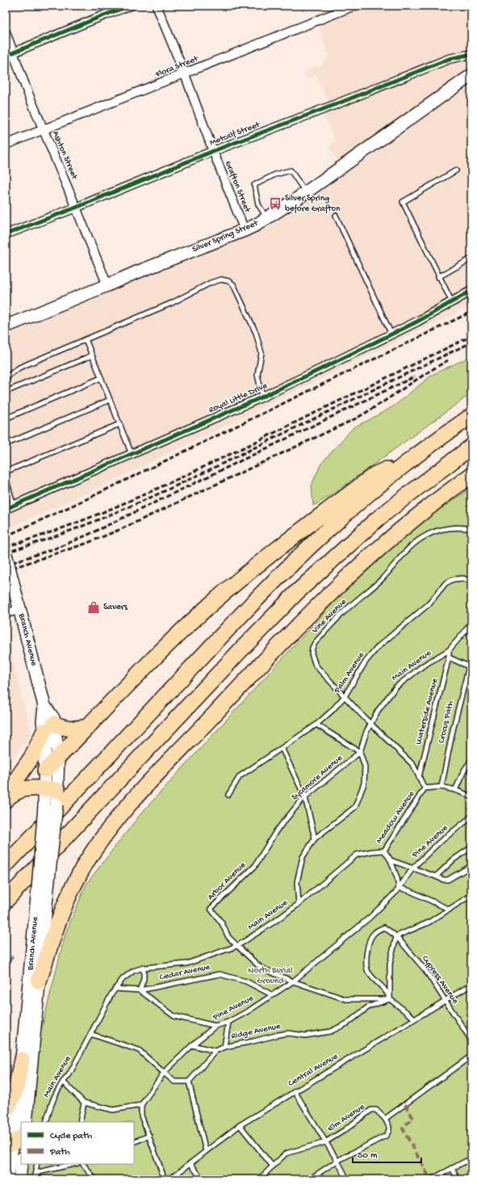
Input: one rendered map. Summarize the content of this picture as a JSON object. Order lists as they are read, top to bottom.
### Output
{
  "streets": {
    "main road": ["Silver Spring Street", "Branch Avenue"],
    "street": [
      "Flora Street",
      "Metcalf Street",
      "Ashton Street",
      "Grafton Street",
      "Royal Little Drive"
    ],
    "lane": [
      "Vine Avenue",
      "Main Avenue",
      "Palm Avenue",
      "Waterside Avenue",
      "Crocus Path",
      "Sycamore Avenue",
      "Meadow Avenue",
      "Pine Avenue",
      "Arbor Avenue",
      "Cedar Avenue",
      "Cypress Avenue",
      "Ridge Avenue",
      "Central Avenue",
      "Elm Avenue"
    ]
  },
  "crossings": [
    ["Flora Street", "Ashton Street"],
    ["Flora Street", "Grafton Street"],
    ["Metcalf Street", "Ashton Street"],
    ["Metcalf Street", "Grafton Street"],
    ["Ashton Street", "Silver Spring Street"],
    ["Grafton Street", "Silver Spring Street"],
    ["Vine Avenue", "Main Avenue"],
    ["Vine Avenue", "Palm Avenue"],
    ["Vine Avenue", "Waterside Avenue"],
    ["Main Avenue", "Waterside Avenue"],
    ["Main Avenue", "Sycamore Avenue"],
    ["Main Avenue", "Meadow Avenue"],
    ["Main Avenue", "Arbor Avenue"],
    ["Main Avenue", "Cedar Avenue"],
    ["Sycamore Avenue", "Arbor Avenue"],
    ["Pine Avenue", "Cedar Avenue"],
    ["Cypress Avenue", "Ridge Avenue"],
    ["Cypress Avenue", "Central Avenue"]
  ],
  "parks": ["North Burial Ground"],
  "places": {
    "bus stop": ["Silver Spring before Grafton"],
    "shop": ["Savers"]
  },
  "legend": ["Cycle path", "Path"],
  "scale_bar": "50 m"
}
